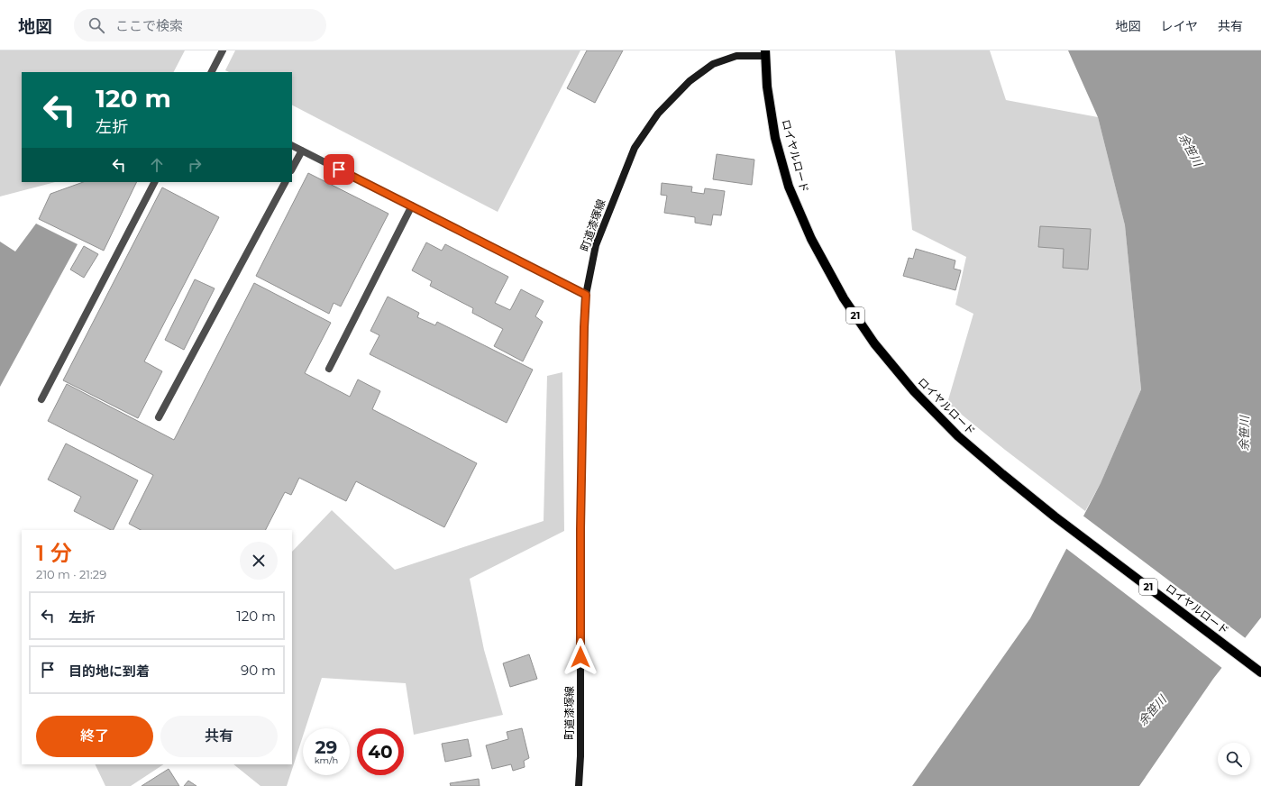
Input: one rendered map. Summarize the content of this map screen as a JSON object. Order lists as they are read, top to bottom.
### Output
{
  "streets": {
    "main road": ["ロイヤルロード", "21"],
    "street": ["町道漆塚線"]
  },
  "crossings": [
    ["ロイヤルロード", "町道漆塚線"]
  ],
  "water": ["余笹川"],
  "page": {
    "header": "地図",
    "search": "ここで検索",
    "nav": ["地図", "レイヤ", "共有"],
    "turn": ["120 m", "左折"],
    "heading": ["1 分", "210 m · 21:29"],
    "list": [
      {
        "name": "左折",
        "value": "120 m"
      },
      {
        "name": "目的地に到着",
        "value": "90 m"
      }
    ],
    "buttons": ["終了", "共有"],
    "speed": "29 km/h",
    "limit": "40"
  }
}
